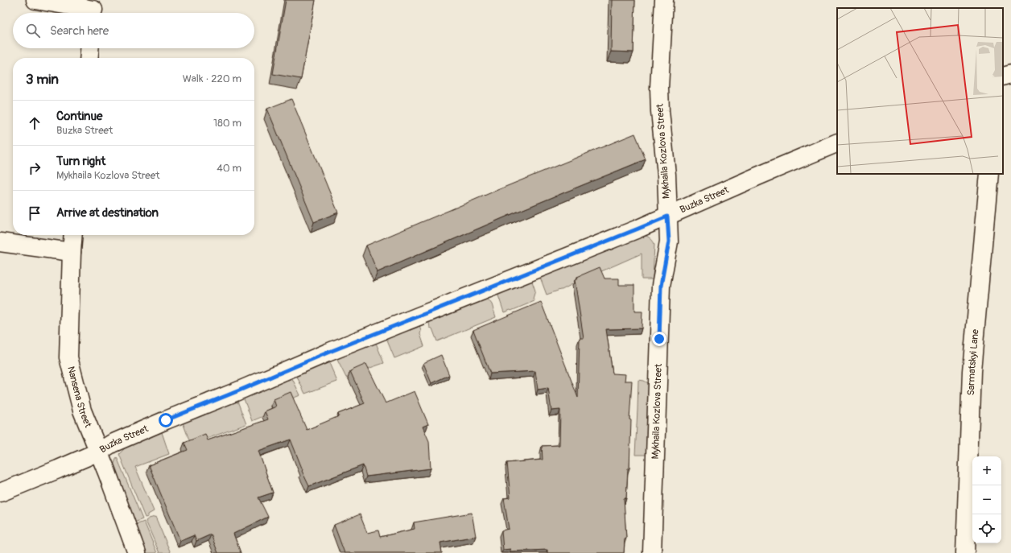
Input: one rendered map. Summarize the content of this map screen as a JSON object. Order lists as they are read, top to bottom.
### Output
{
  "streets": {
    "street": [
      "Mykhaila Kozlova Street",
      "Buzka Street",
      "Sarmatskyi Lane",
      "Nansena Street"
    ]
  },
  "crossings": [
    ["Mykhaila Kozlova Street", "Buzka Street"],
    ["Buzka Street", "Nansena Street"]
  ],
  "page": {
    "search": "Search here",
    "heading": ["3 min", "Walk · 220 m"],
    "list": [
      ["Continue", "Buzka Street", "180 m"],
      ["Turn right", "Mykhaila Kozlova Street", "40 m"],
      "Arrive at destination"
    ],
    "map_buttons": ["+", "−"]
  }
}
